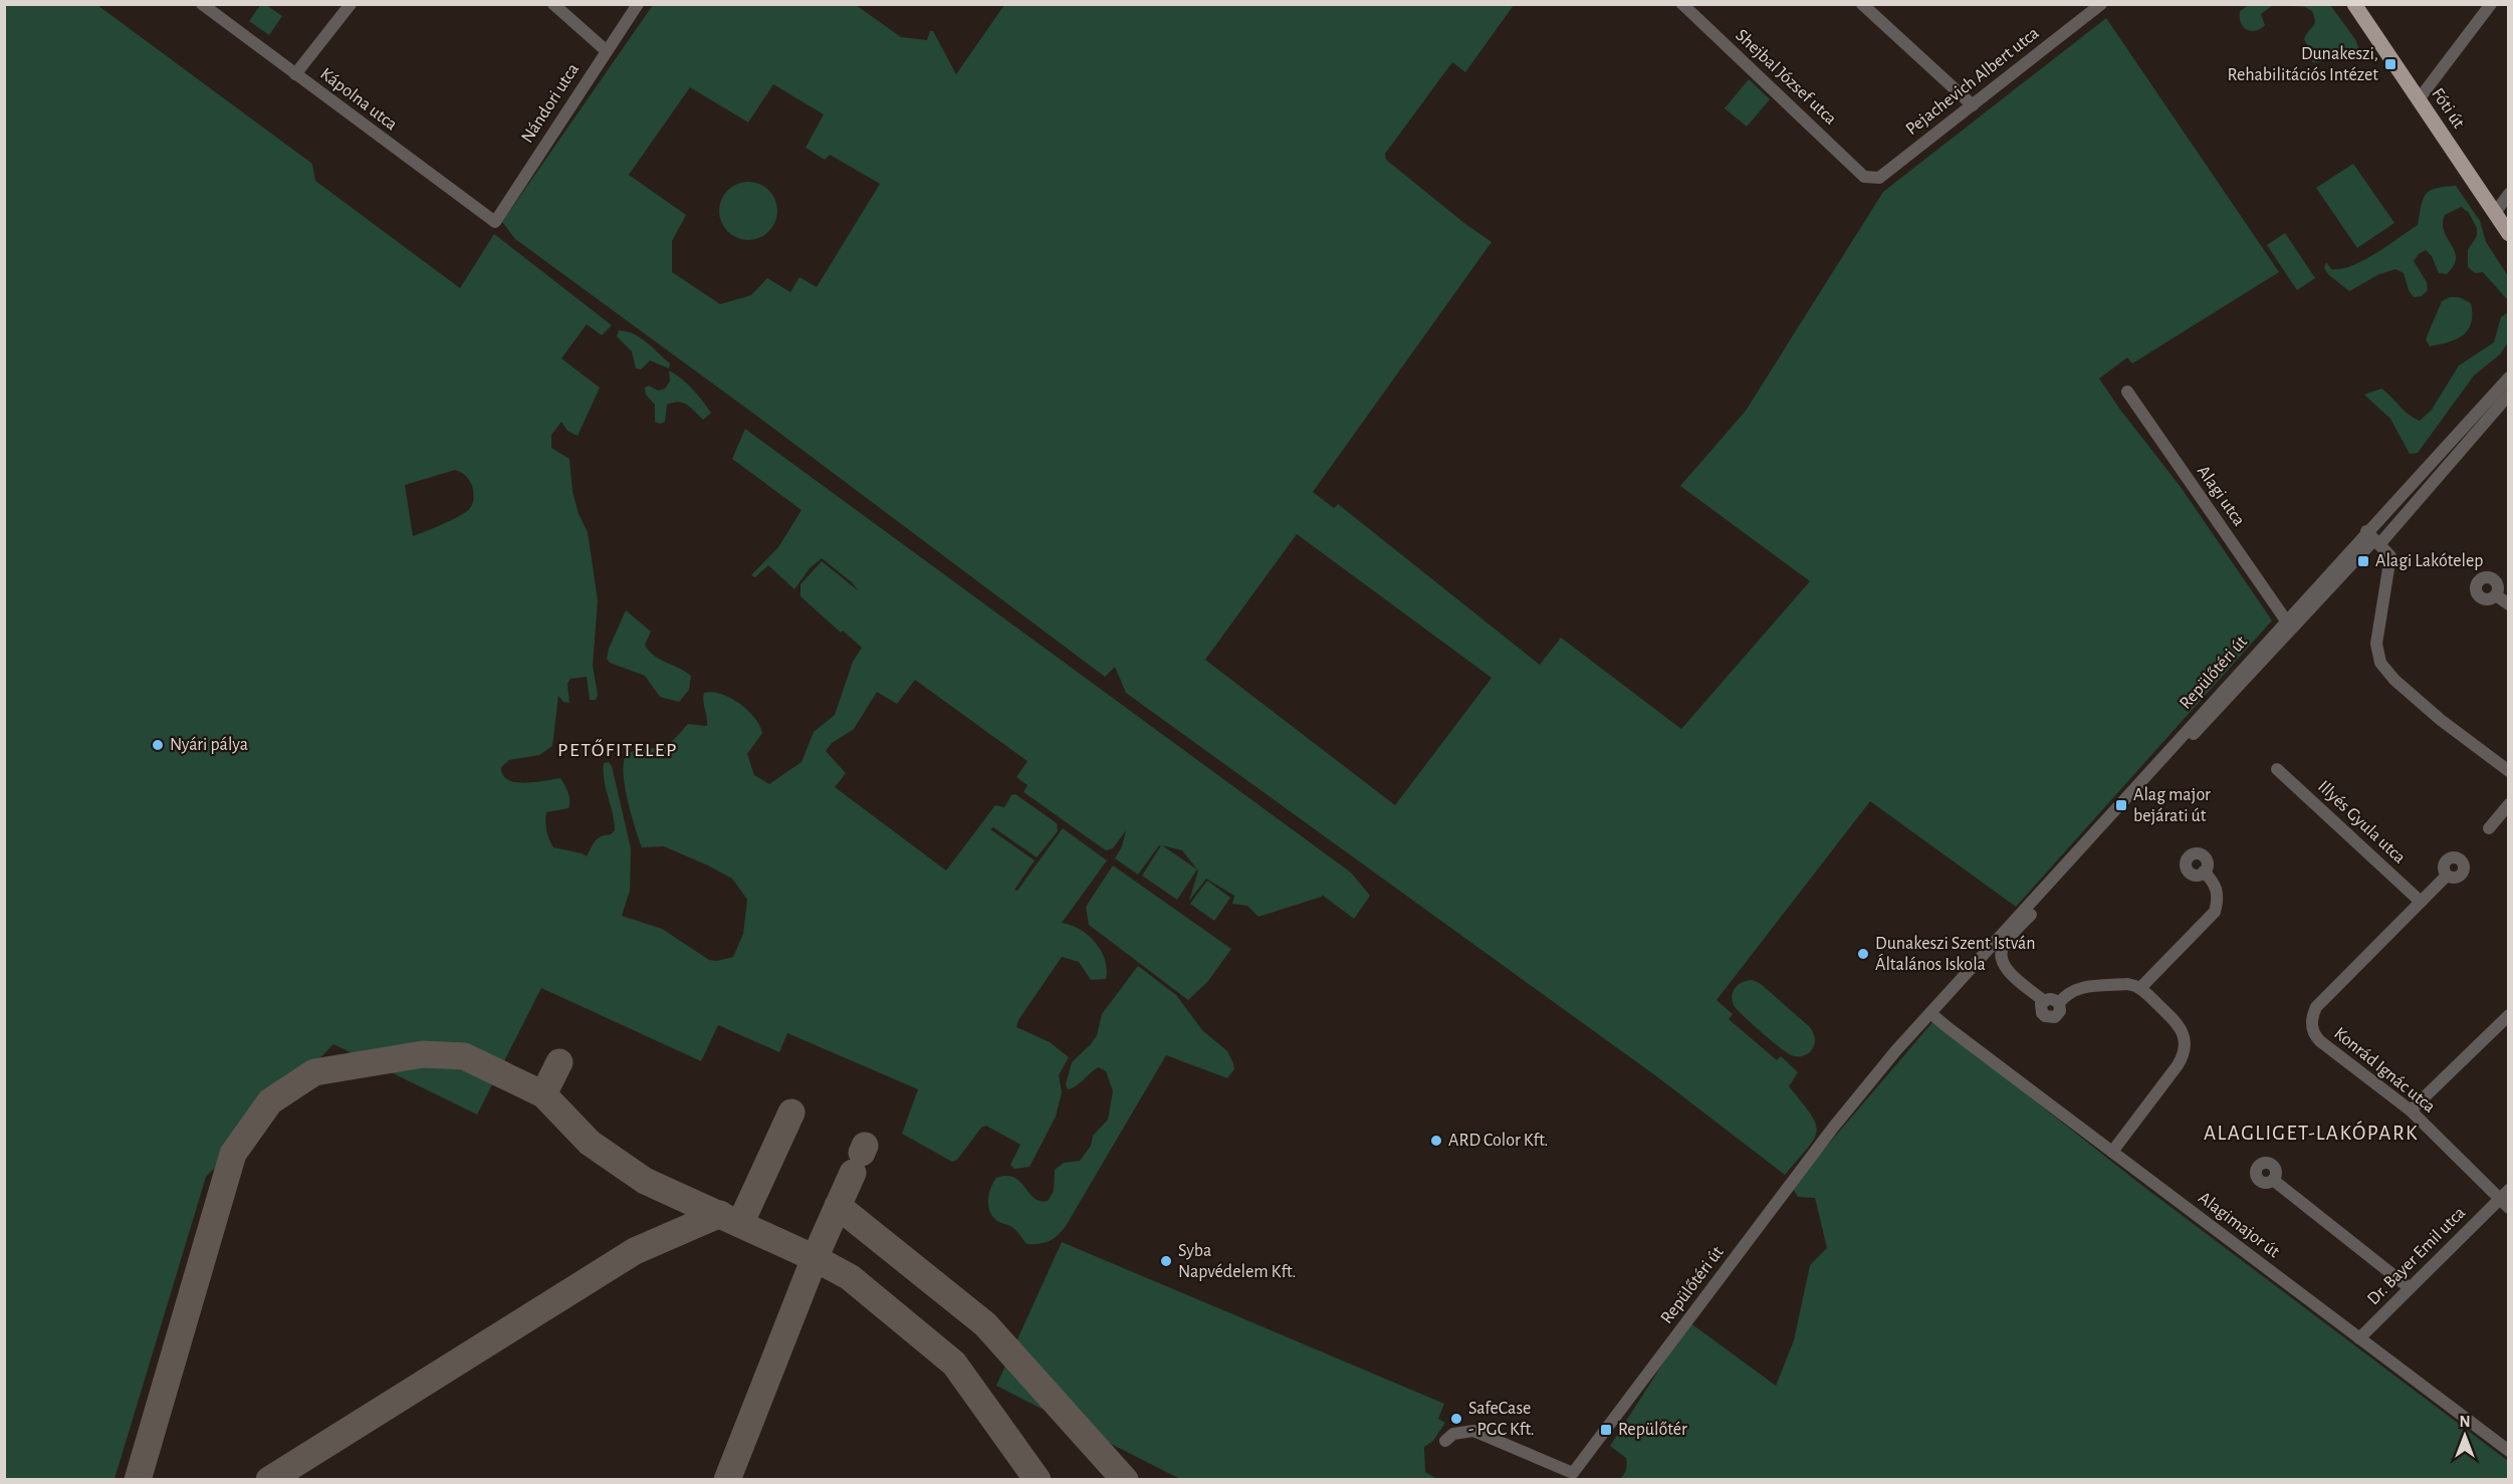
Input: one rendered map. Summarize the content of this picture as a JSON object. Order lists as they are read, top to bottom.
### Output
{
  "streets": {
    "main road": ["Fóti út"],
    "street": [
      "Shejbal József utca",
      "Pejachevich Albert utca",
      "Kápolna utca",
      "Nándori utca",
      "Alagi utca",
      "Repülőtéri út",
      "Illyés Gyula utca",
      "Konrád Ignác utca",
      "Alagimajor út",
      "Dr. Bayer Emil utca"
    ]
  },
  "crossings": [
    ["Shejbal József utca", "Pejachevich Albert utca"],
    ["Kápolna utca", "Nándori utca"],
    ["Alagi utca", "Repülőtéri út"],
    ["Illyés Gyula utca", "Konrád Ignác utca"],
    ["Konrád Ignác utca", "Dr. Bayer Emil utca"],
    ["Alagimajor út", "Dr. Bayer Emil utca"]
  ],
  "districts": ["PETŐFITELEP", "ALAGLIGET-LAKÓPARK"],
  "places": {
    "transit": [
      "Dunakeszi, Rehabilitációs Intézet",
      "Alagi Lakótelep",
      "Alag major bejárati út",
      "Repülőtér"
    ],
    "other": [
      "Nyári pálya",
      "Dunakeszi Szent István Általános Iskola",
      "ARD Color Kft.",
      "Syba Napvédelem Kft.",
      "SafeCase - PGC Kft."
    ]
  },
  "north": "top"
}
